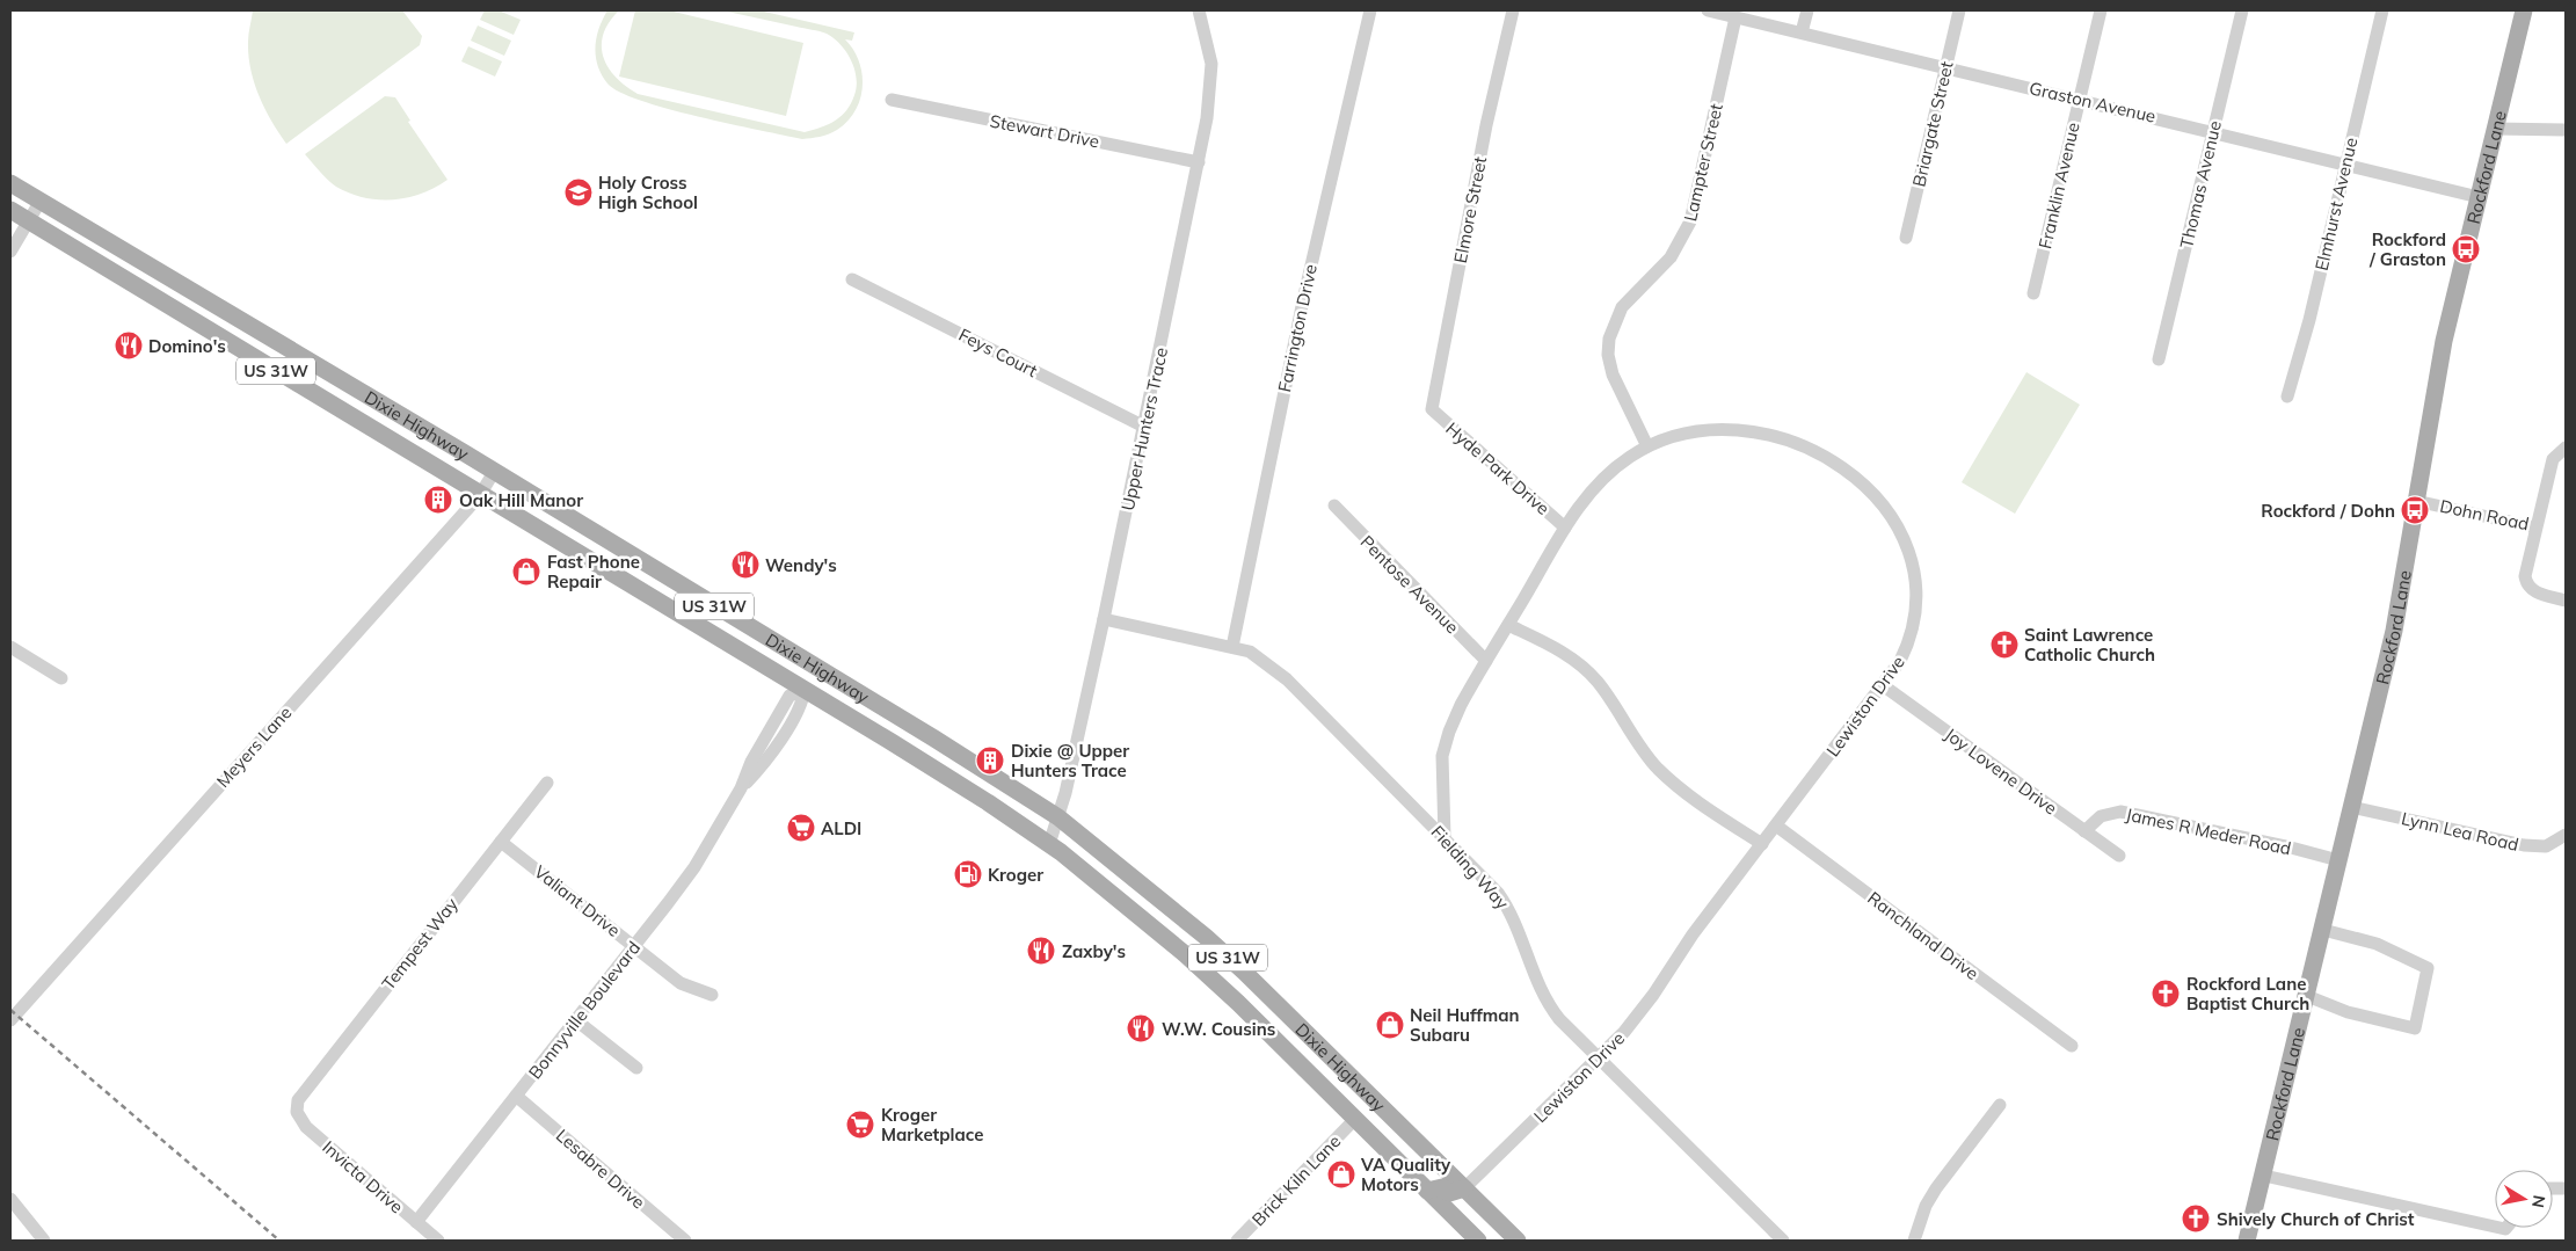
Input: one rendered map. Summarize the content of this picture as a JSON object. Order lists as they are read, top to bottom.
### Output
{
  "streets": {
    "main road": ["Rockford Lane", "US 31W", "Dixie Highway"],
    "street": [
      "Graston Avenue",
      "Briargate Street",
      "Stewart Drive",
      "Lampter Street",
      "Thomas Avenue",
      "Franklin Avenue",
      "Elmhurst Avenue",
      "Elmore Street",
      "Farrington Drive",
      "Feys Court",
      "Upper Hunters Trace",
      "Hyde Park Drive",
      "Dohn Road",
      "Pentose Avenue",
      "Lewiston Drive",
      "Meyers Lane",
      "Joy Lovene Drive",
      "James R Meder Road",
      "Lynn Lea Road",
      "Fielding Way",
      "Valiant Drive",
      "Ranchland Drive",
      "Tempest Way",
      "Bonnyville Boulevard",
      "Lesabre Drive",
      "Invicta Drive",
      "Brick Kiln Lane"
    ]
  },
  "crossings": [
    ["Graston Avenue", "Briargate Street"],
    ["Graston Avenue", "Lampter Street"],
    ["Graston Avenue", "Rockford Lane"],
    ["Graston Avenue", "Thomas Avenue"],
    ["Graston Avenue", "Franklin Avenue"],
    ["Graston Avenue", "Elmhurst Avenue"],
    ["Stewart Drive", "Upper Hunters Trace"],
    ["Lampter Street", "Lewiston Drive"],
    ["Rockford Lane", "Dohn Road"],
    ["Rockford Lane", "James R Meder Road"],
    ["Rockford Lane", "Lynn Lea Road"],
    ["Elmore Street", "Hyde Park Drive"],
    ["Farrington Drive", "Fielding Way"],
    ["Feys Court", "Upper Hunters Trace"],
    ["Dixie Highway", "Upper Hunters Trace"],
    ["Dixie Highway", "Lewiston Drive"],
    ["Dixie Highway", "Meyers Lane"],
    ["Dixie Highway", "Bonnyville Boulevard"],
    ["Dixie Highway", "Brick Kiln Lane"],
    ["Upper Hunters Trace", "Fielding Way"],
    ["Hyde Park Drive", "Lewiston Drive"],
    ["Pentose Avenue", "Lewiston Drive"],
    ["Lewiston Drive", "Joy Lovene Drive"],
    ["Lewiston Drive", "Fielding Way"],
    ["Lewiston Drive", "Ranchland Drive"],
    ["Joy Lovene Drive", "James R Meder Road"],
    ["Valiant Drive", "Tempest Way"],
    ["Valiant Drive", "Bonnyville Boulevard"],
    ["Tempest Way", "Invicta Drive"],
    ["Bonnyville Boulevard", "Lesabre Drive"],
    ["Bonnyville Boulevard", "Invicta Drive"]
  ],
  "places": {
    "school or university": ["Holy Cross High School"],
    "bus stop": ["Rockford / Graston", "Rockford / Dohn"],
    "restaurant": [
      "Domino's",
      "Wendy's",
      "Zaxby's",
      "W.W. Cousins"
    ],
    "building": ["Oak Hill Manor", "Dixie @ Upper Hunters Trace"],
    "shop": ["Fast Phone Repair", "Neil Huffman Subaru", "VA Quality Motors"],
    "church": ["Saint Lawrence Catholic Church", "Rockford Lane Baptist Church", "Shively Church of Christ"],
    "supermarket": ["ALDI", "Kroger Marketplace"],
    "fuel station": ["Kroger"]
  },
  "north": "right"
}
